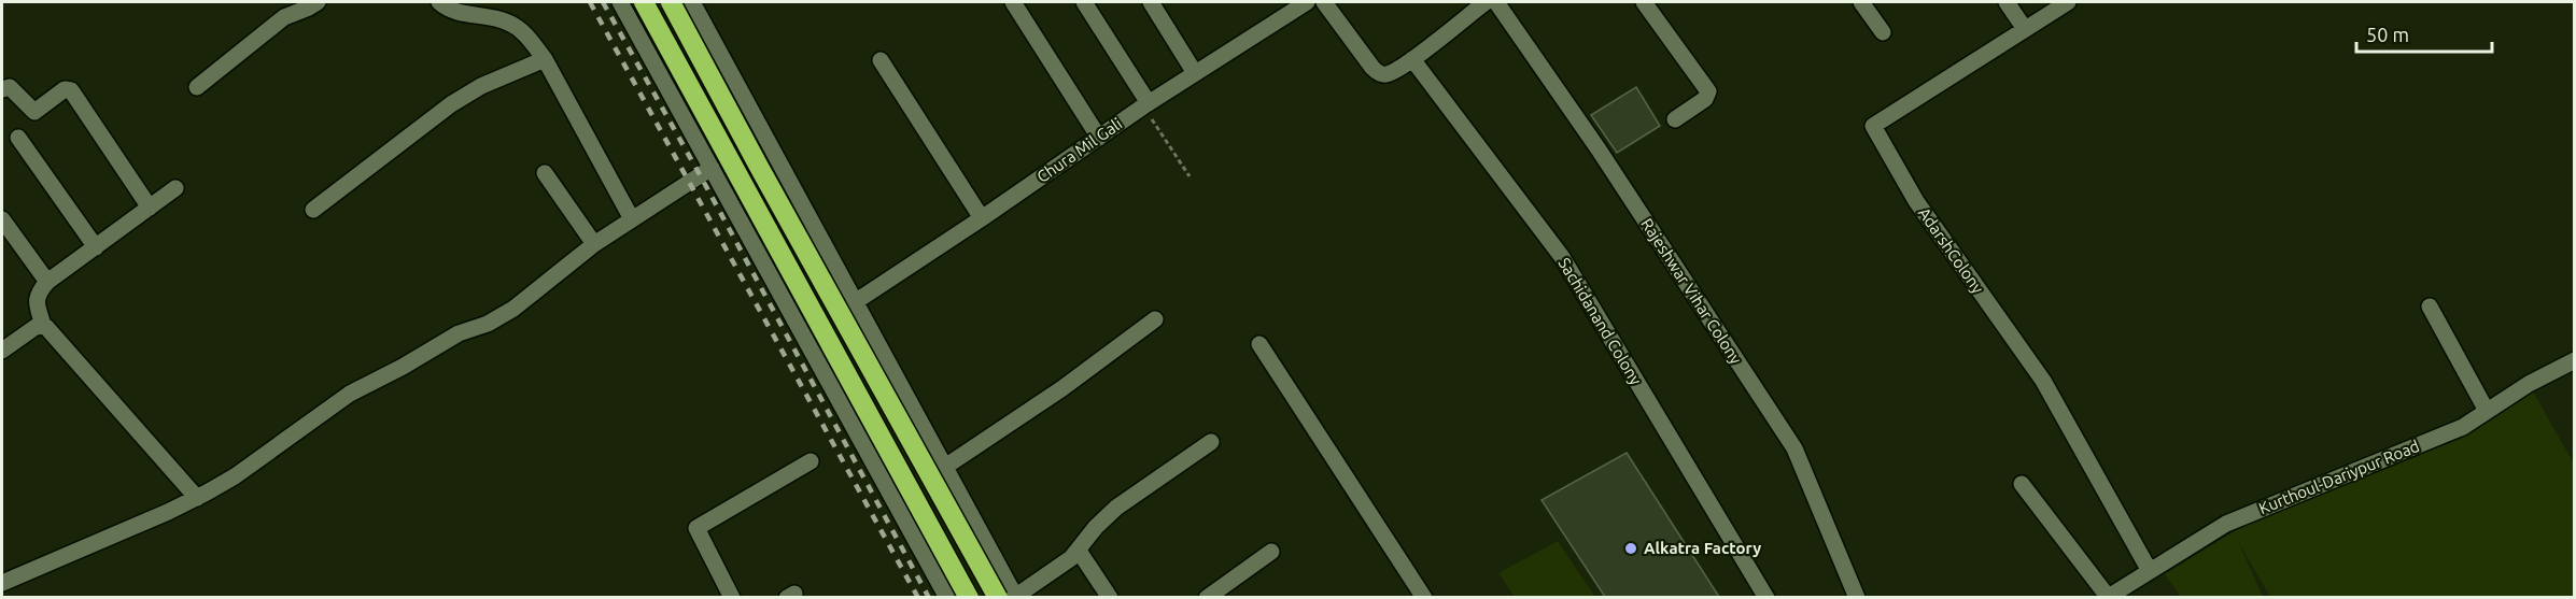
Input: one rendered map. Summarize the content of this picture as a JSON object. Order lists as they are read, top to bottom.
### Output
{
  "streets": {
    "street": [
      "Chura Mil Gali",
      "AdarshColony",
      "Rajeshwar Vihar Colony",
      "Sachidanand Colony",
      "Kurthoul-Dariypur Road"
    ]
  },
  "crossings": [
    ["AdarshColony", "Kurthoul-Dariypur Road"]
  ],
  "places": ["Alkatra Factory"],
  "scale_bar": "50 m"
}
